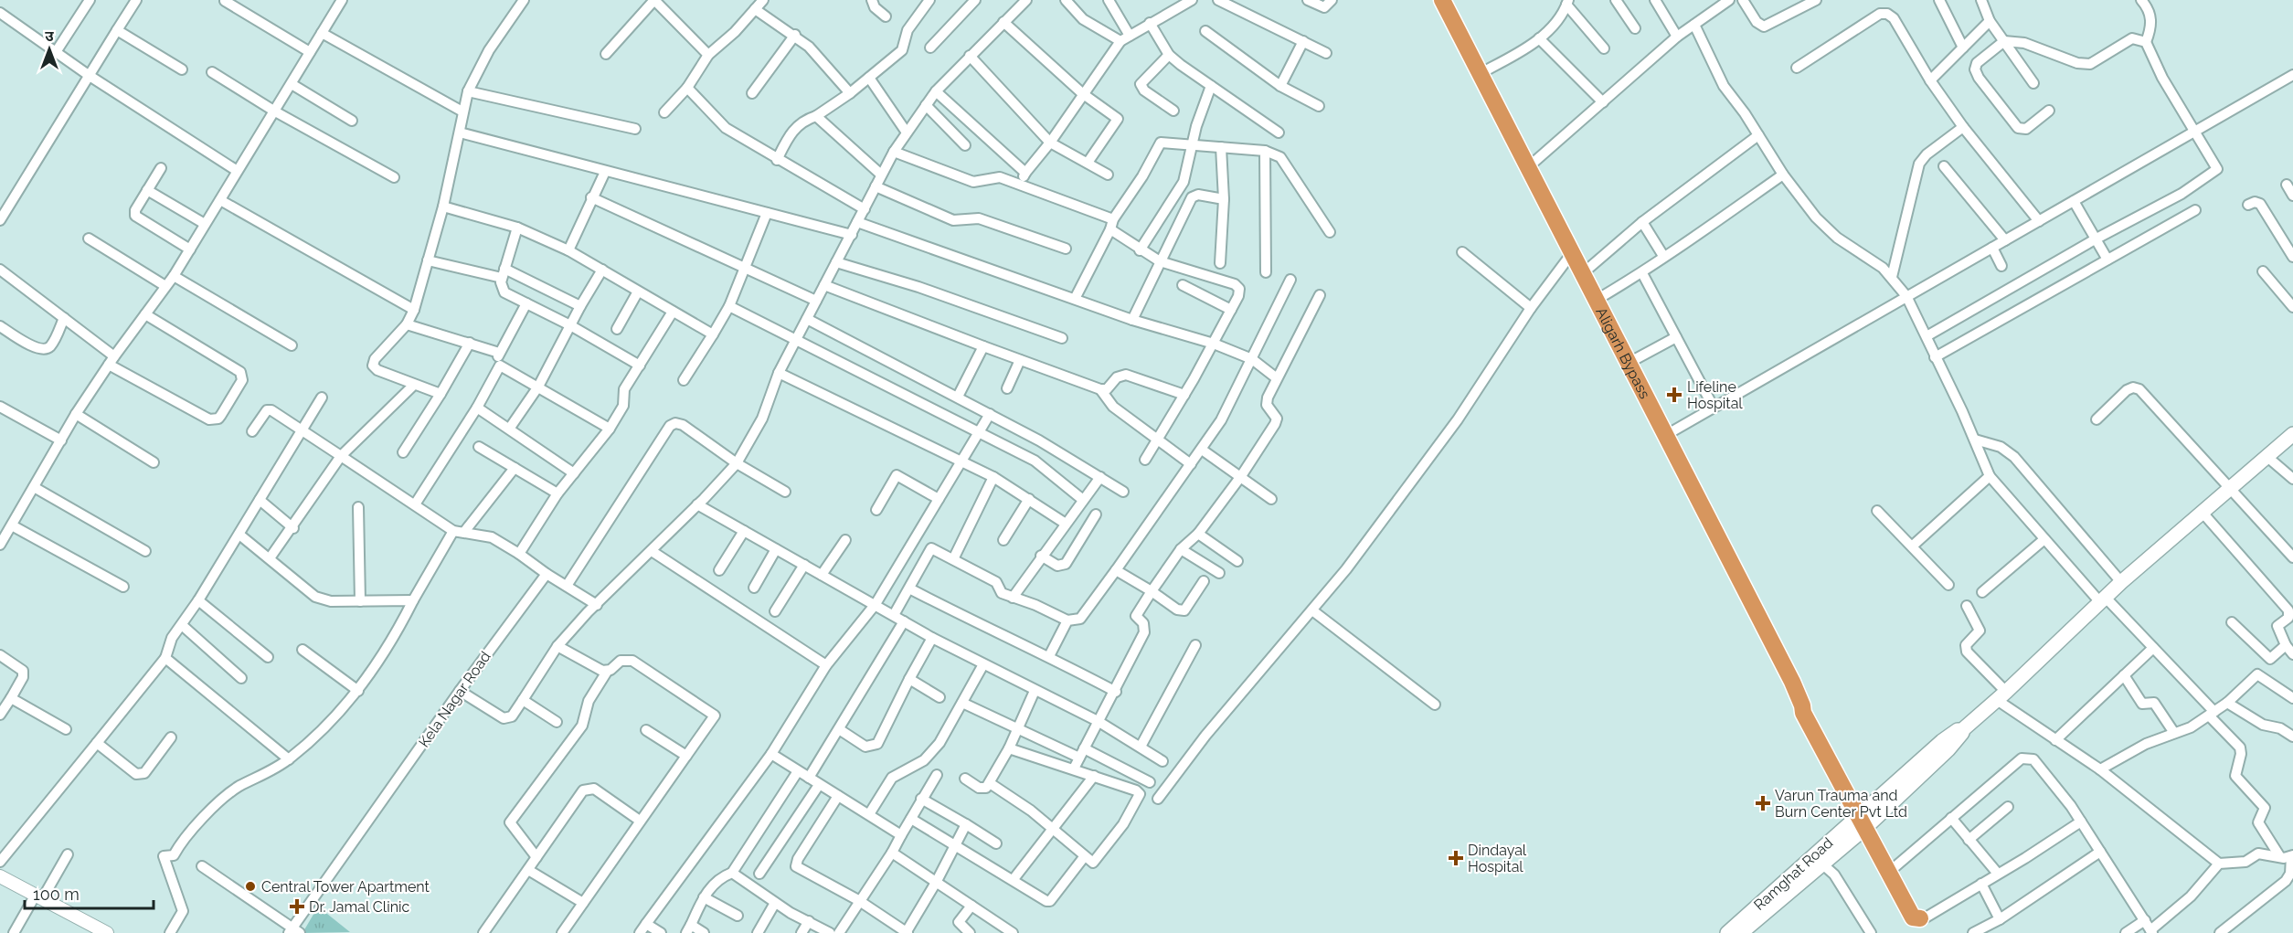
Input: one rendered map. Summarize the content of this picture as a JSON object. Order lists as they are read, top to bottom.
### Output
{
  "streets": {
    "highway": ["Aligarh Bypass"],
    "main road": ["Ramghat Road"],
    "street": ["Kela Nagar Road"]
  },
  "crossings": [
    ["Aligarh Bypass", "Ramghat Road"]
  ],
  "places": {
    "health": [
      "Lifeline Hospital",
      "Varun Trauma and Burn Center Pvt Ltd",
      "Dindayal Hospital",
      "Dr. Jamal Clinic"
    ],
    "other": ["Central Tower Apartment"]
  },
  "scale_bar": "100 m",
  "north": "top"
}
